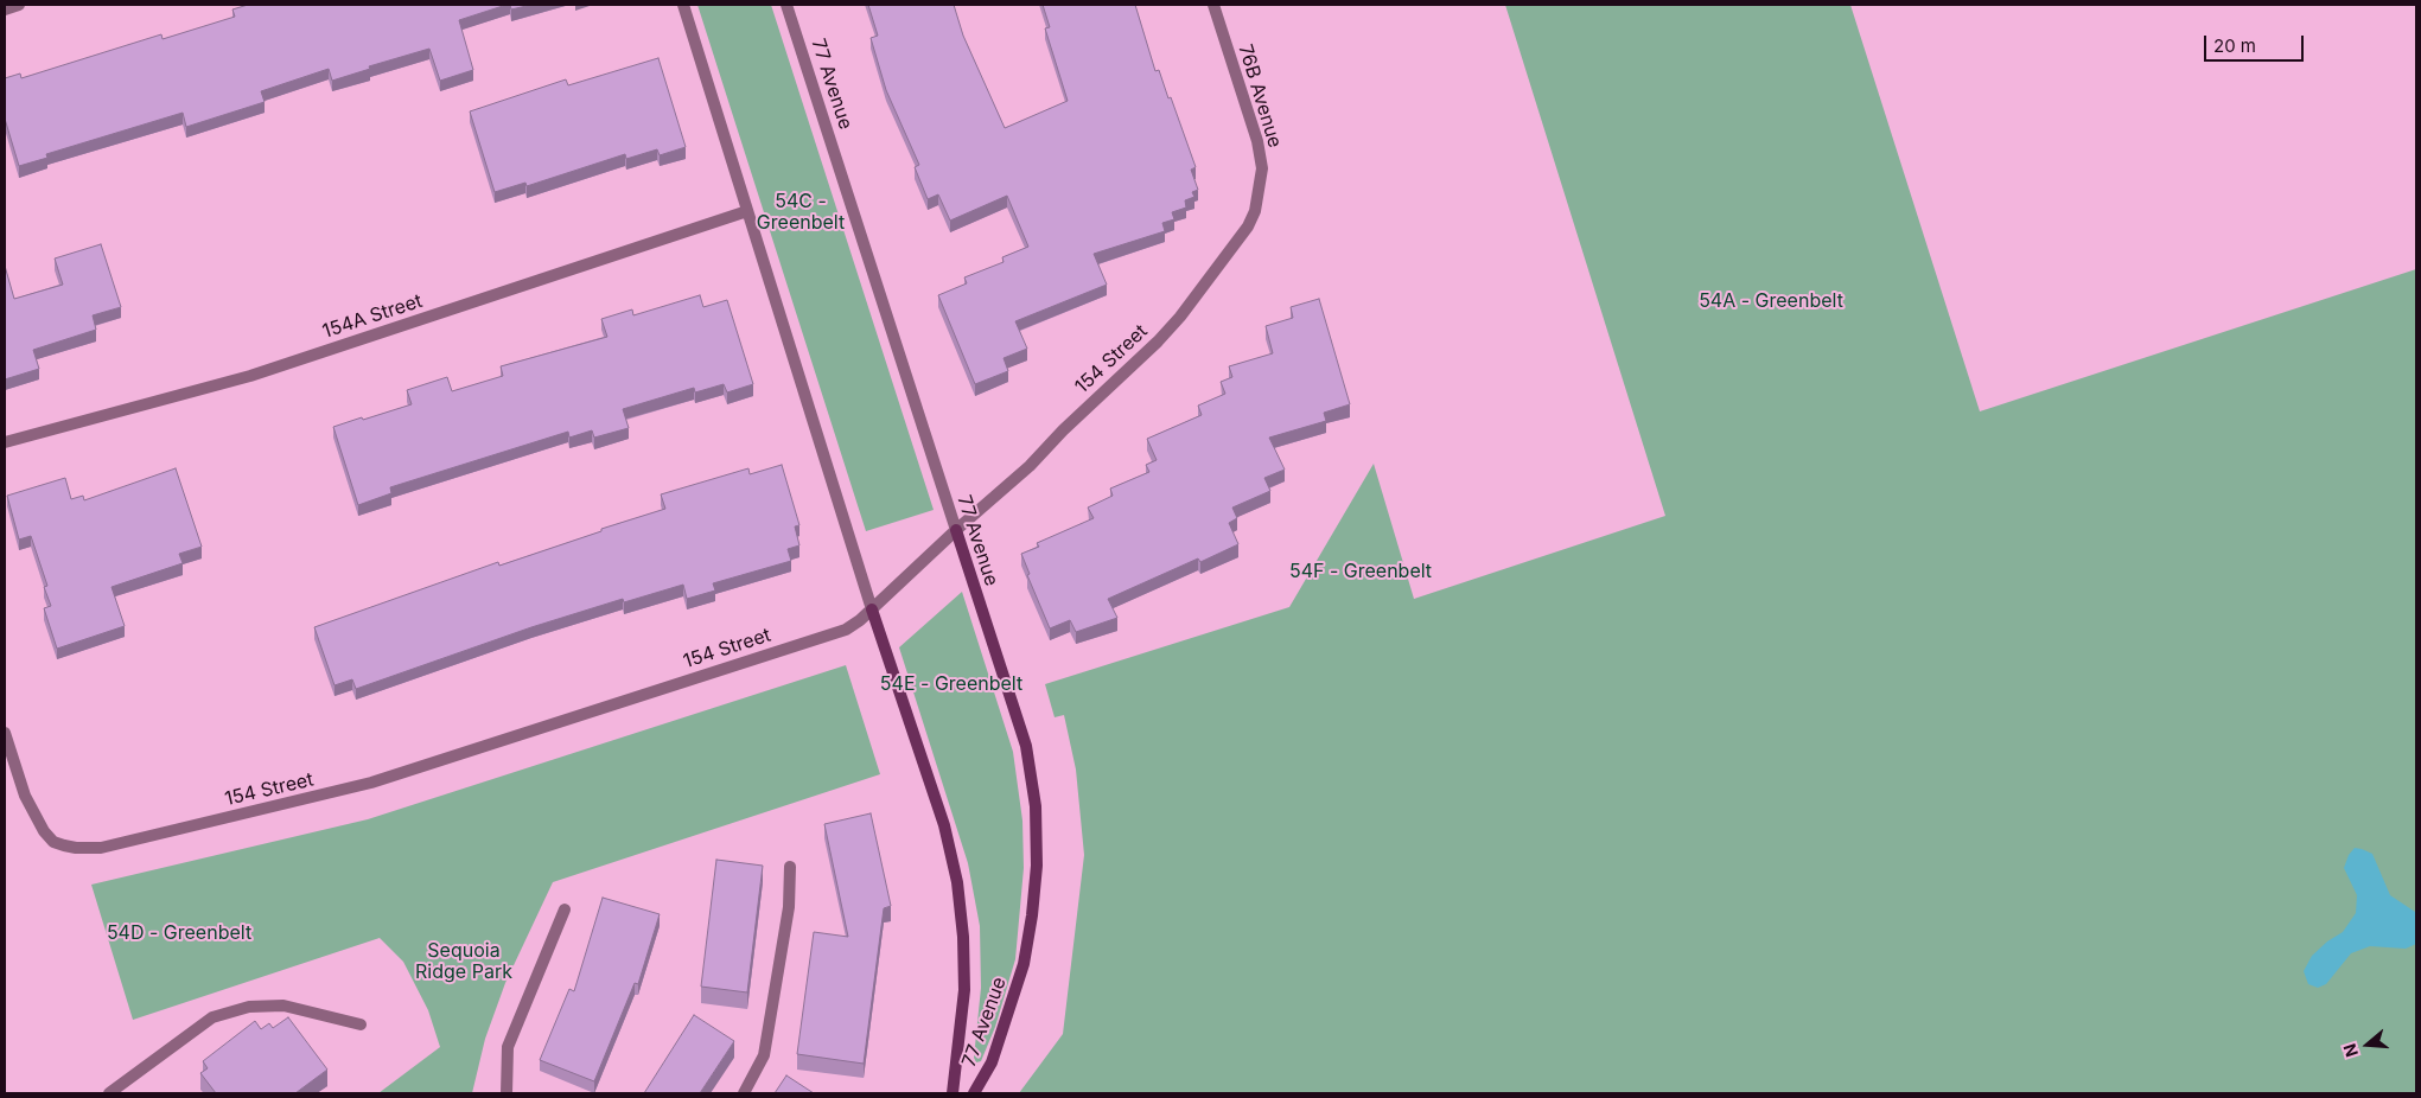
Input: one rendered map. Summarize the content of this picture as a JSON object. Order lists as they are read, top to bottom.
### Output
{
  "streets": {
    "street": [
      "77 Avenue",
      "76B Avenue",
      "154A Street",
      "154 Street"
    ]
  },
  "crossings": [
    ["77 Avenue", "154A Street"],
    ["77 Avenue", "154 Street"],
    ["76B Avenue", "154 Street"]
  ],
  "parks": [
    "54C - Greenbelt",
    "54A - Greenbelt",
    "54F - Greenbelt",
    "54E - Greenbelt",
    "54D - Greenbelt",
    "Sequoia Ridge Park"
  ],
  "scale_bar": "20 m",
  "north": "left"
}
